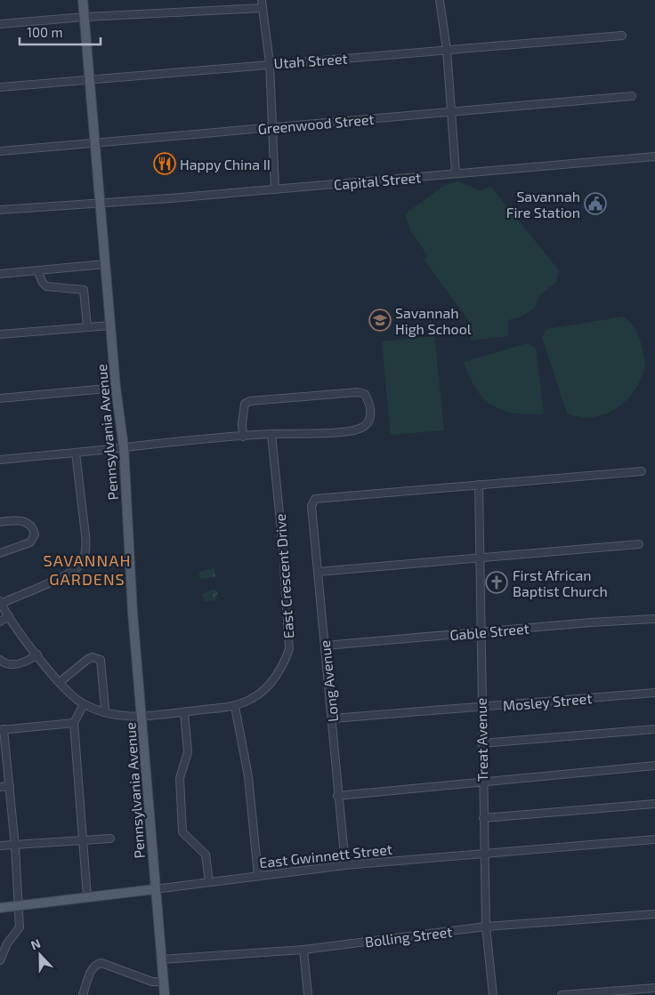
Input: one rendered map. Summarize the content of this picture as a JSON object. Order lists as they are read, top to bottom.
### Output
{
  "streets": {
    "main road": ["Pennsylvania Avenue", "East Gwinnett Street"],
    "street": [
      "Utah Street",
      "Greenwood Street",
      "Capital Street",
      "East Crescent Drive",
      "Gable Street",
      "Long Avenue",
      "Mosley Street",
      "Treat Avenue",
      "Bolling Street"
    ]
  },
  "crossings": [
    ["Utah Street", "Pennsylvania Avenue"],
    ["Greenwood Street", "Pennsylvania Avenue"],
    ["Capital Street", "Pennsylvania Avenue"],
    ["Pennsylvania Avenue", "East Crescent Drive"],
    ["Pennsylvania Avenue", "East Gwinnett Street"],
    ["Pennsylvania Avenue", "Bolling Street"],
    ["Gable Street", "Long Avenue"],
    ["Gable Street", "Treat Avenue"],
    ["Long Avenue", "Mosley Street"],
    ["Long Avenue", "Treat Avenue"],
    ["Long Avenue", "East Gwinnett Street"],
    ["Mosley Street", "Treat Avenue"],
    ["Treat Avenue", "East Gwinnett Street"],
    ["Treat Avenue", "Bolling Street"]
  ],
  "districts": ["SAVANNAH GARDENS"],
  "places": {
    "restaurant": ["Happy China II"],
    "public building": ["Savannah Fire Station"],
    "school or university": ["Savannah High School"],
    "church": ["First African Baptist Church"]
  },
  "scale_bar": "100 m",
  "north": "top"
}
